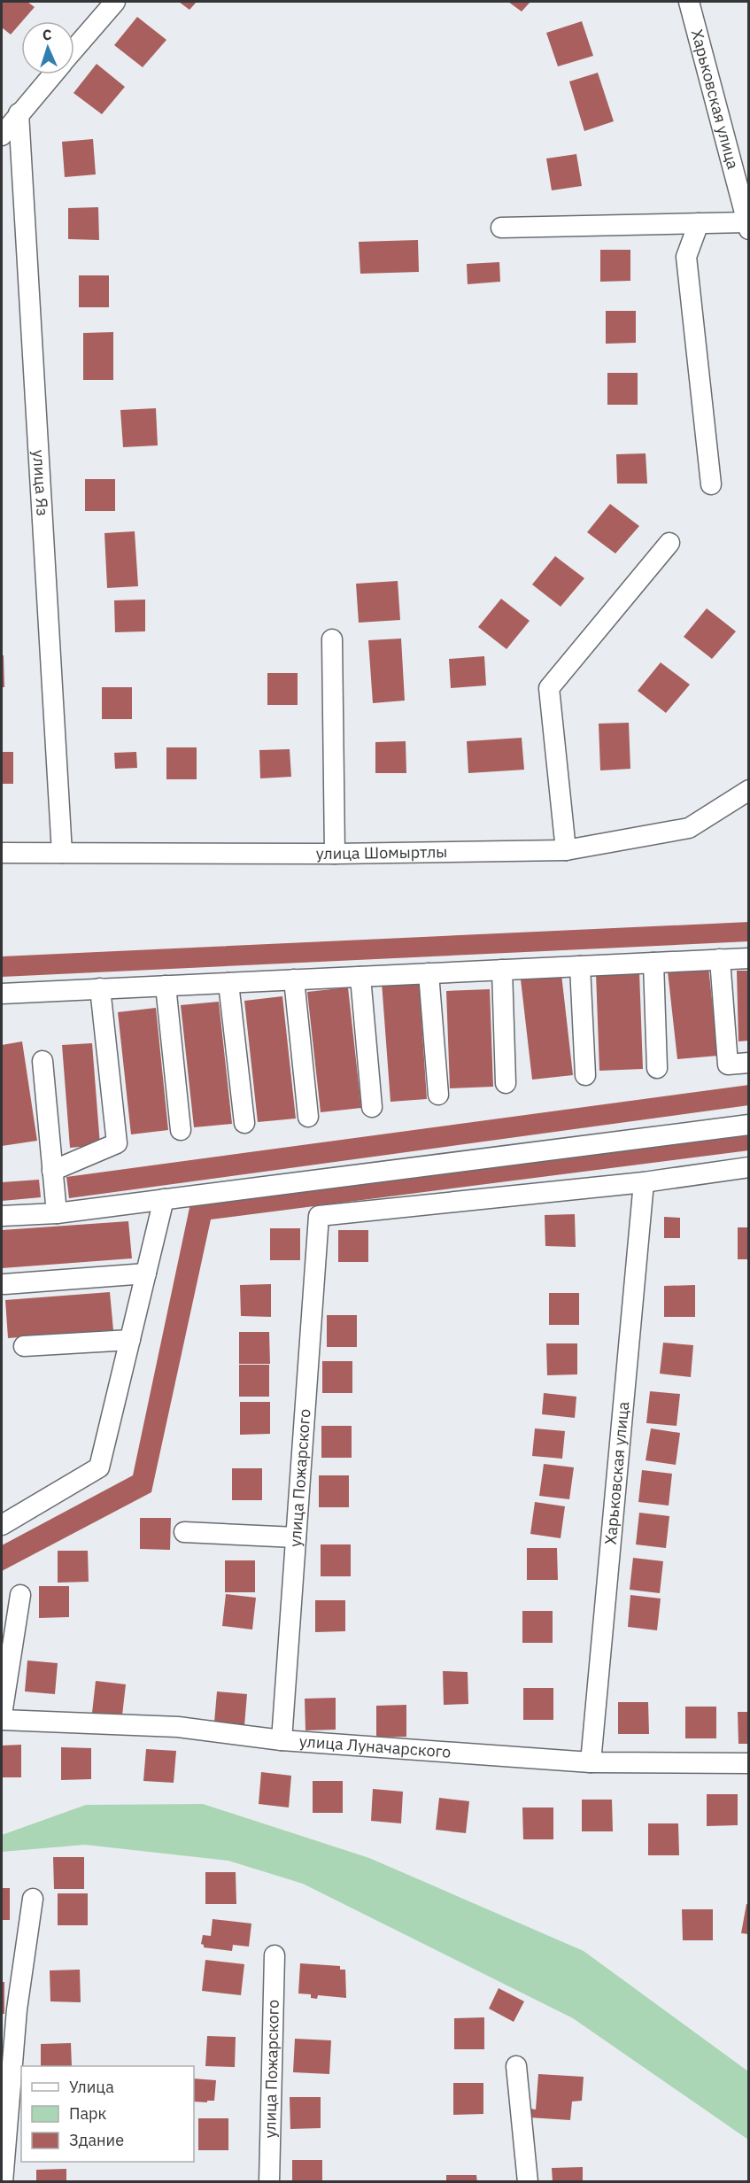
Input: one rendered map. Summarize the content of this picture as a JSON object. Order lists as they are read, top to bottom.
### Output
{
  "streets": {
    "street": [
      "Харьковская улица",
      "улица Яз",
      "улица Шомыртлы",
      "улица Пожарского",
      "улица Луначарского"
    ]
  },
  "crossings": [
    ["Харьковская улица", "улица Пожарского"],
    ["Харьковская улица", "улица Луначарского"],
    ["улица Яз", "улица Шомыртлы"],
    ["улица Пожарского", "улица Луначарского"]
  ],
  "legend": ["Улица", "Парк", "Здание"],
  "north": "top"
}
